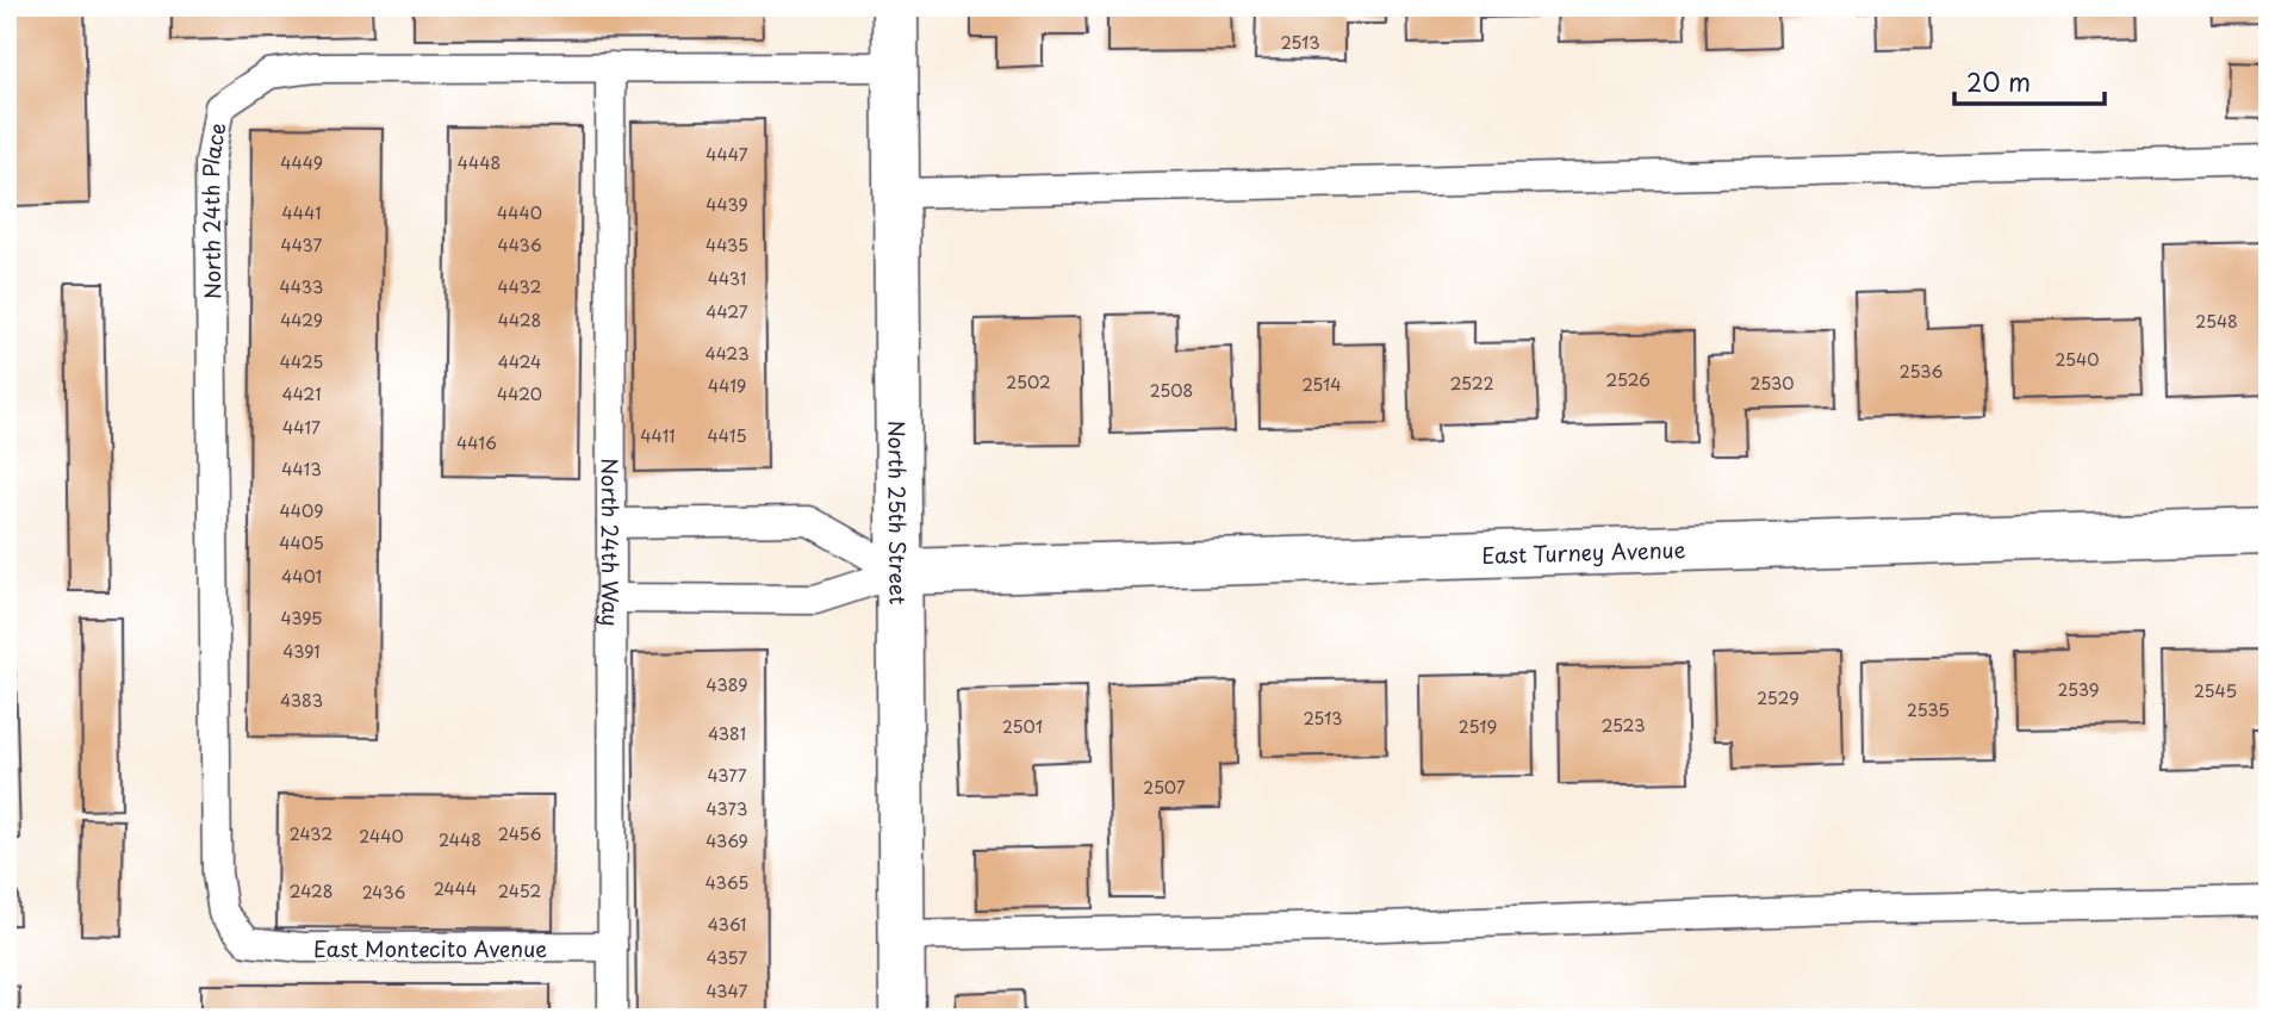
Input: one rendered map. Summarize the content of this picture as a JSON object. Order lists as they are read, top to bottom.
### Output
{
  "streets": {
    "street": ["North 25th Street", "East Turney Avenue"],
    "lane": ["North 24th Place", "North 24th Way", "East Montecito Avenue"]
  },
  "crossings": [
    ["North 24th Place", "North 25th Street"],
    ["North 24th Place", "North 24th Way"],
    ["North 24th Place", "East Montecito Avenue"],
    ["North 25th Street", "East Turney Avenue"],
    ["North 24th Way", "East Montecito Avenue"]
  ],
  "house_numbers": [
    "2513",
    "4447",
    "4449",
    "4448",
    "4439",
    "4441",
    "4440",
    "4437",
    "4436",
    "4435",
    "4431",
    "4433",
    "4432",
    "4427",
    "4429",
    "4428",
    "2548",
    "4423",
    "2540",
    "4425",
    "4424",
    "2536",
    "2526",
    "2502",
    "2522",
    "2530",
    "2514",
    "4419",
    "2508",
    "4421",
    "4420",
    "4417",
    "4411",
    "4415",
    "4416",
    "4413",
    "4409",
    "4405",
    "4401",
    "4395",
    "4391",
    "4389",
    "2539",
    "2545",
    "2529",
    "4383",
    "2535",
    "2513",
    "2523",
    "2501",
    "2519",
    "4381",
    "4377",
    "2507",
    "4373",
    "2432",
    "2456",
    "2440",
    "2448",
    "4369",
    "4365",
    "2444",
    "2428",
    "2452",
    "2436",
    "4361",
    "4357",
    "4347"
  ],
  "scale_bar": "20 m"
}
